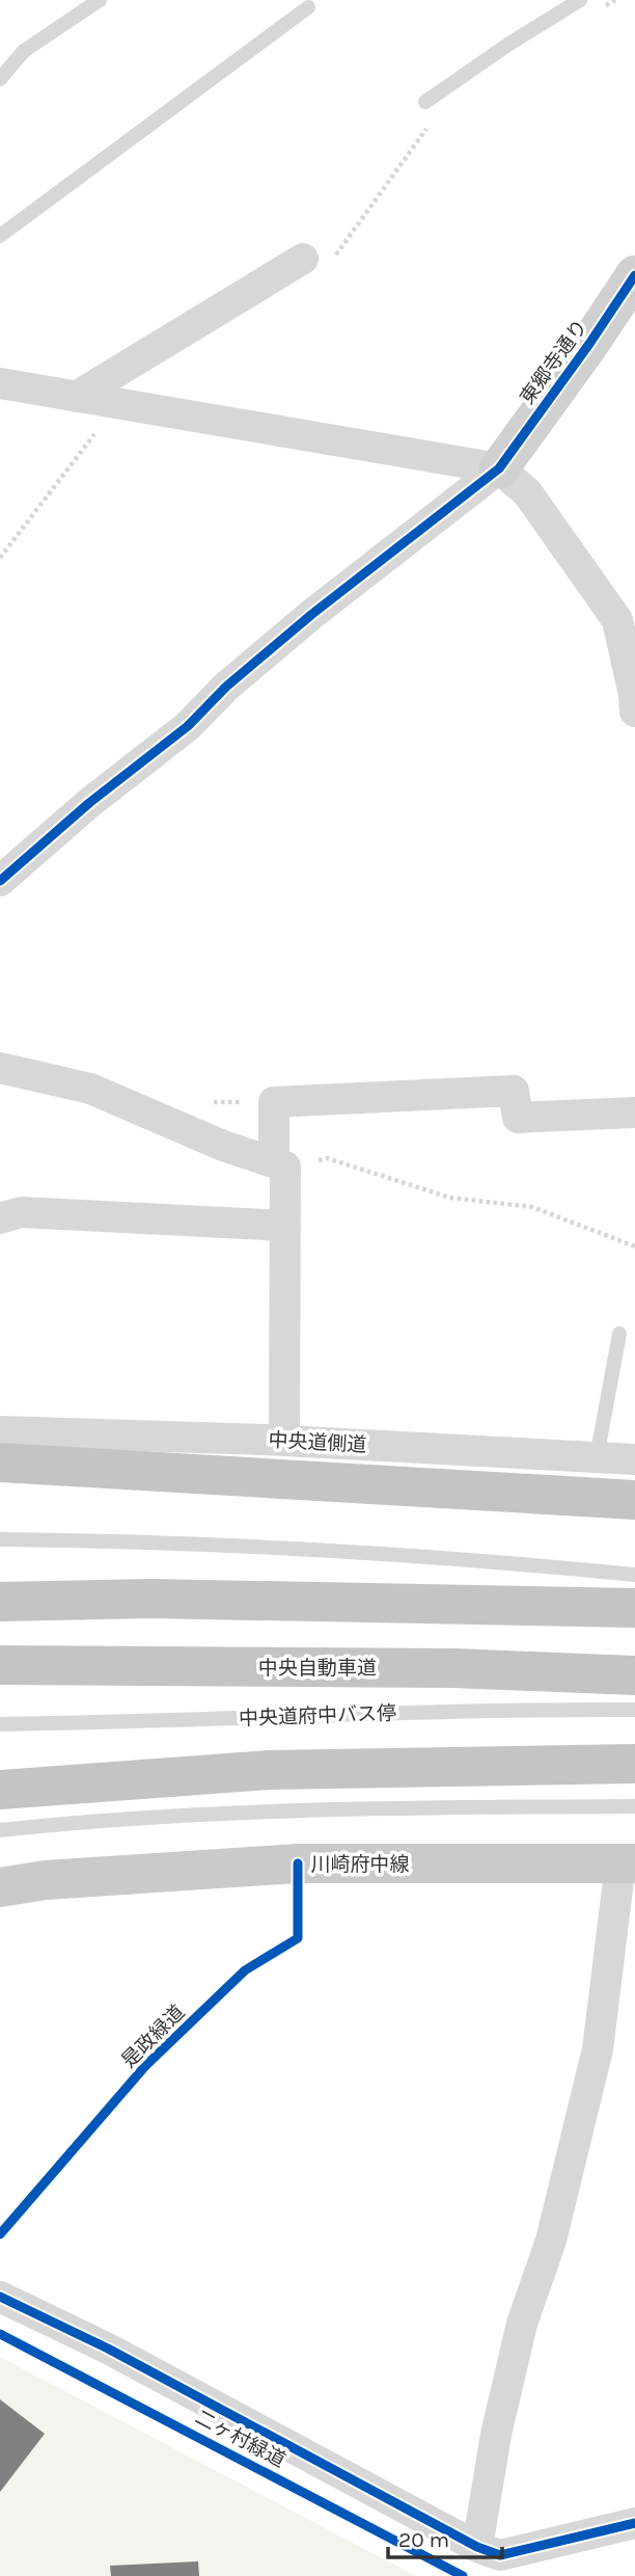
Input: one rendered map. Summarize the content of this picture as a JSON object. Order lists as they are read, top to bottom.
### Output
{
  "streets": {
    "highway": ["中央自動車道"],
    "main road": ["川崎府中線"],
    "street": ["東郷寺通り", "中央道側道"],
    "lane": ["中央道府中バス停"],
    "cycle path": ["是政緑道", "二ヶ村緑道"]
  },
  "scale_bar": "20 m"
}
